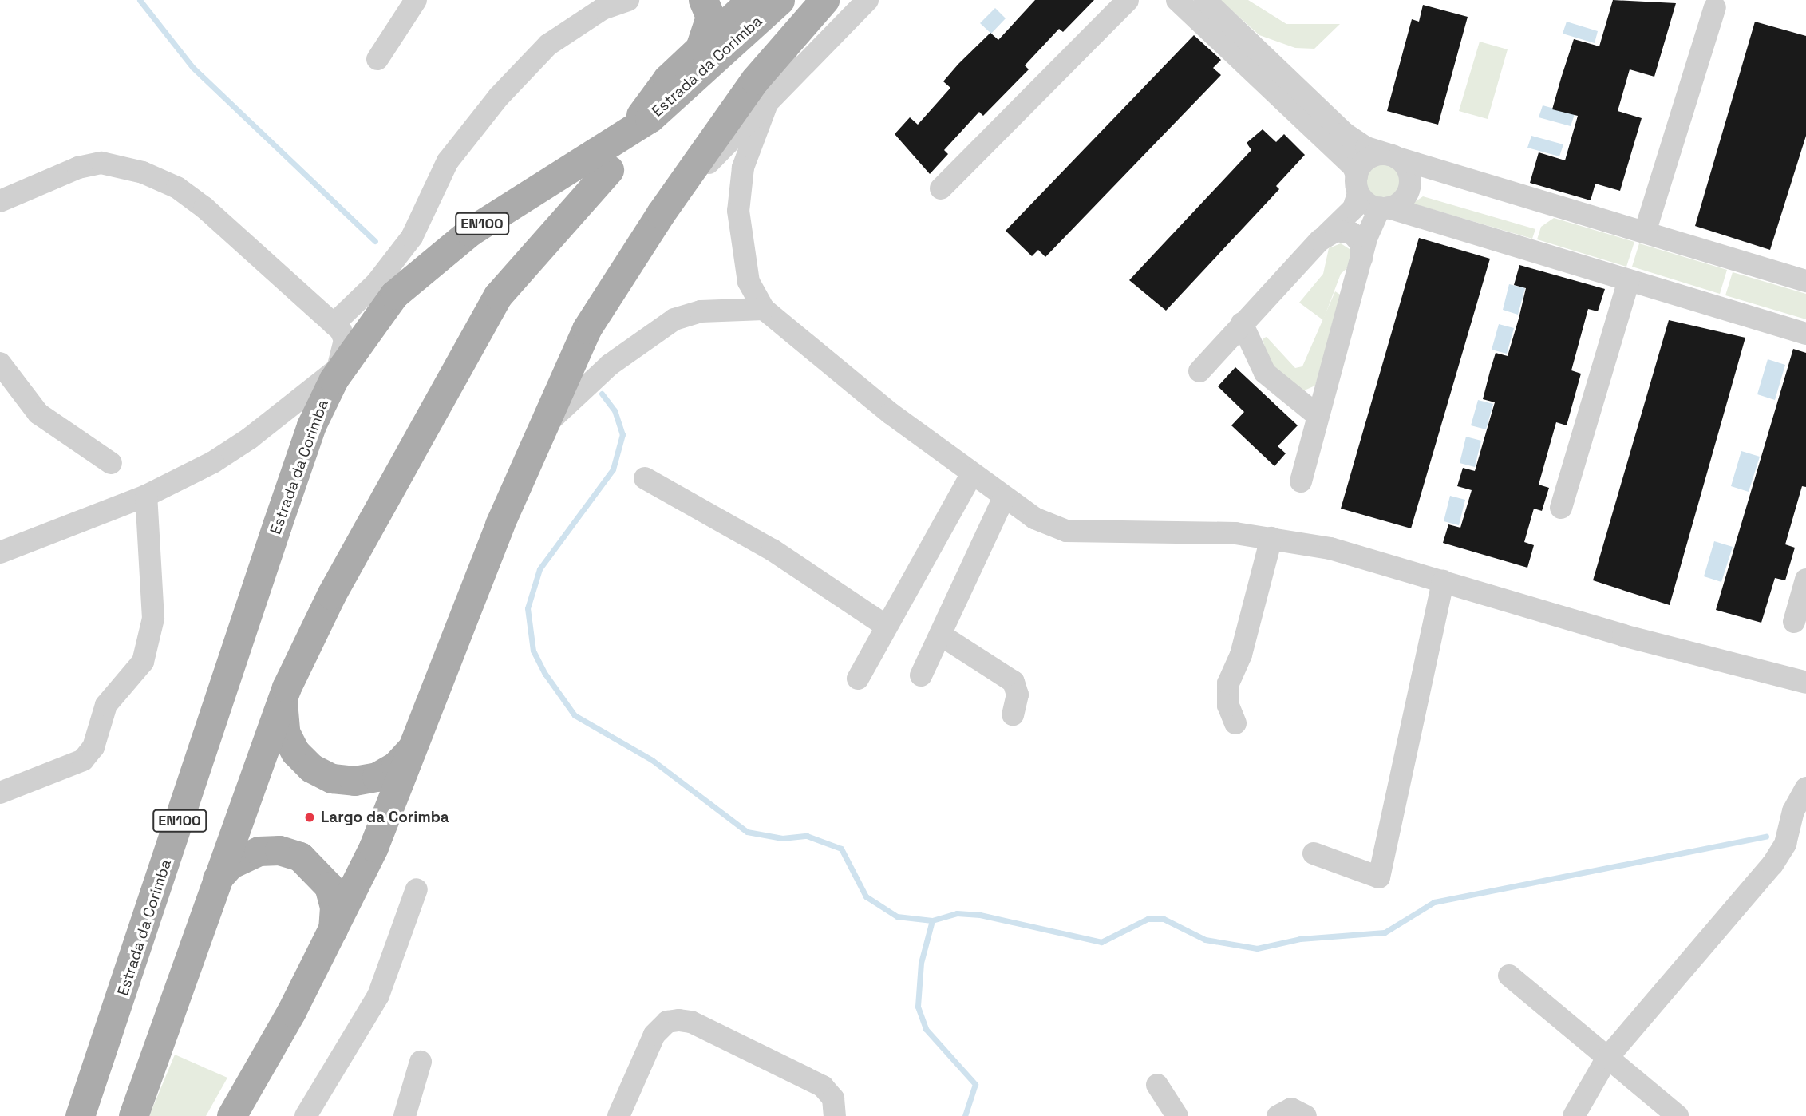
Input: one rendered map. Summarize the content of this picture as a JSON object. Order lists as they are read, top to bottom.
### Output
{
  "streets": {
    "main road": ["Estrada da Corimba", "EN100"]
  },
  "places": ["Largo da Corimba"]
}
